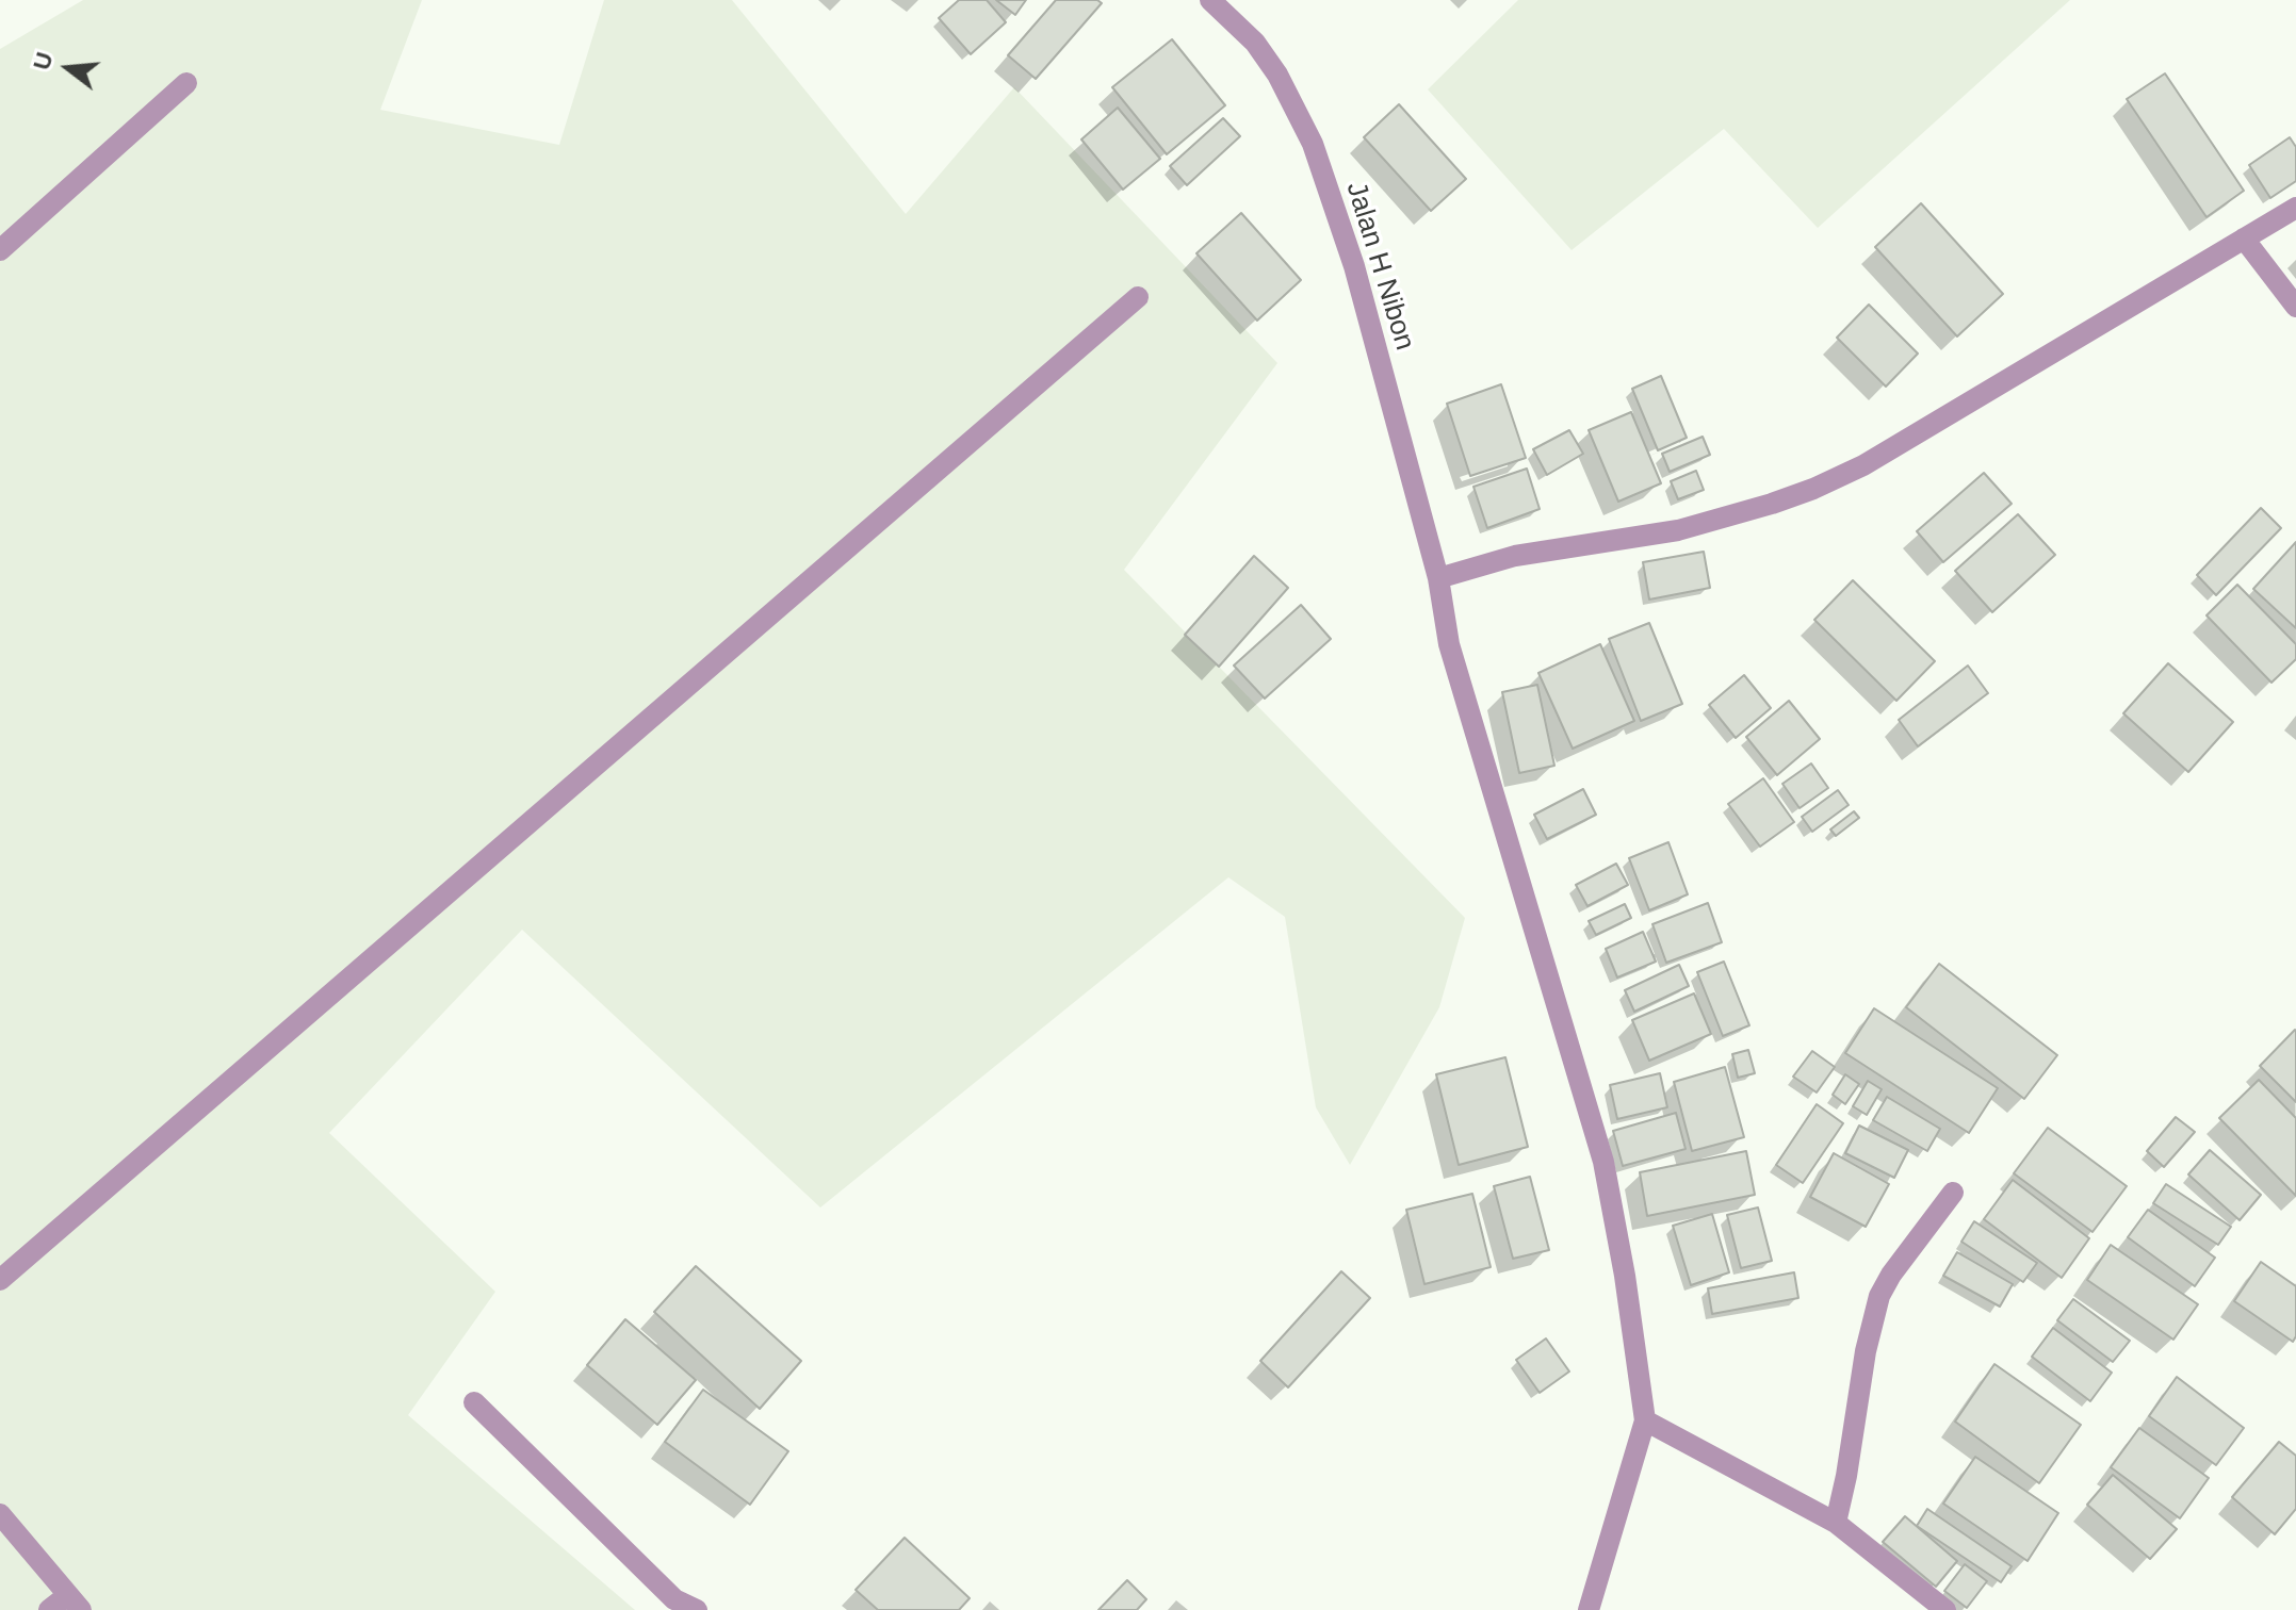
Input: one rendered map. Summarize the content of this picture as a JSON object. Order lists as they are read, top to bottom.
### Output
{
  "streets": {
    "street": ["Jalan H Nibon"]
  },
  "north": "left"
}
